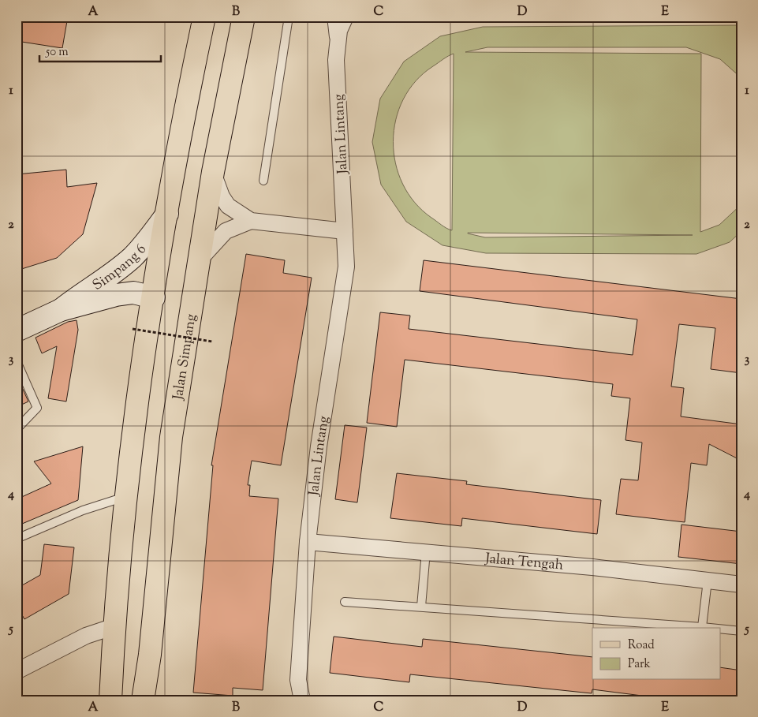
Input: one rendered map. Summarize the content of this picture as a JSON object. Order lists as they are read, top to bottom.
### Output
{
  "streets": {
    "main road": ["Jalan Simpang"],
    "street": ["Jalan Lintang", "Simpang 6", "Jalan Tengah"]
  },
  "crossings": [
    ["Jalan Lintang", "Jalan Tengah"]
  ],
  "legend": ["Road", "Park"],
  "scale_bar": "50 m",
  "grid": {
    "columns": [
      "A",
      "B",
      "C",
      "D",
      "E"
    ],
    "rows": [
      "1",
      "2",
      "3",
      "4",
      "5"
    ]
  }
}
